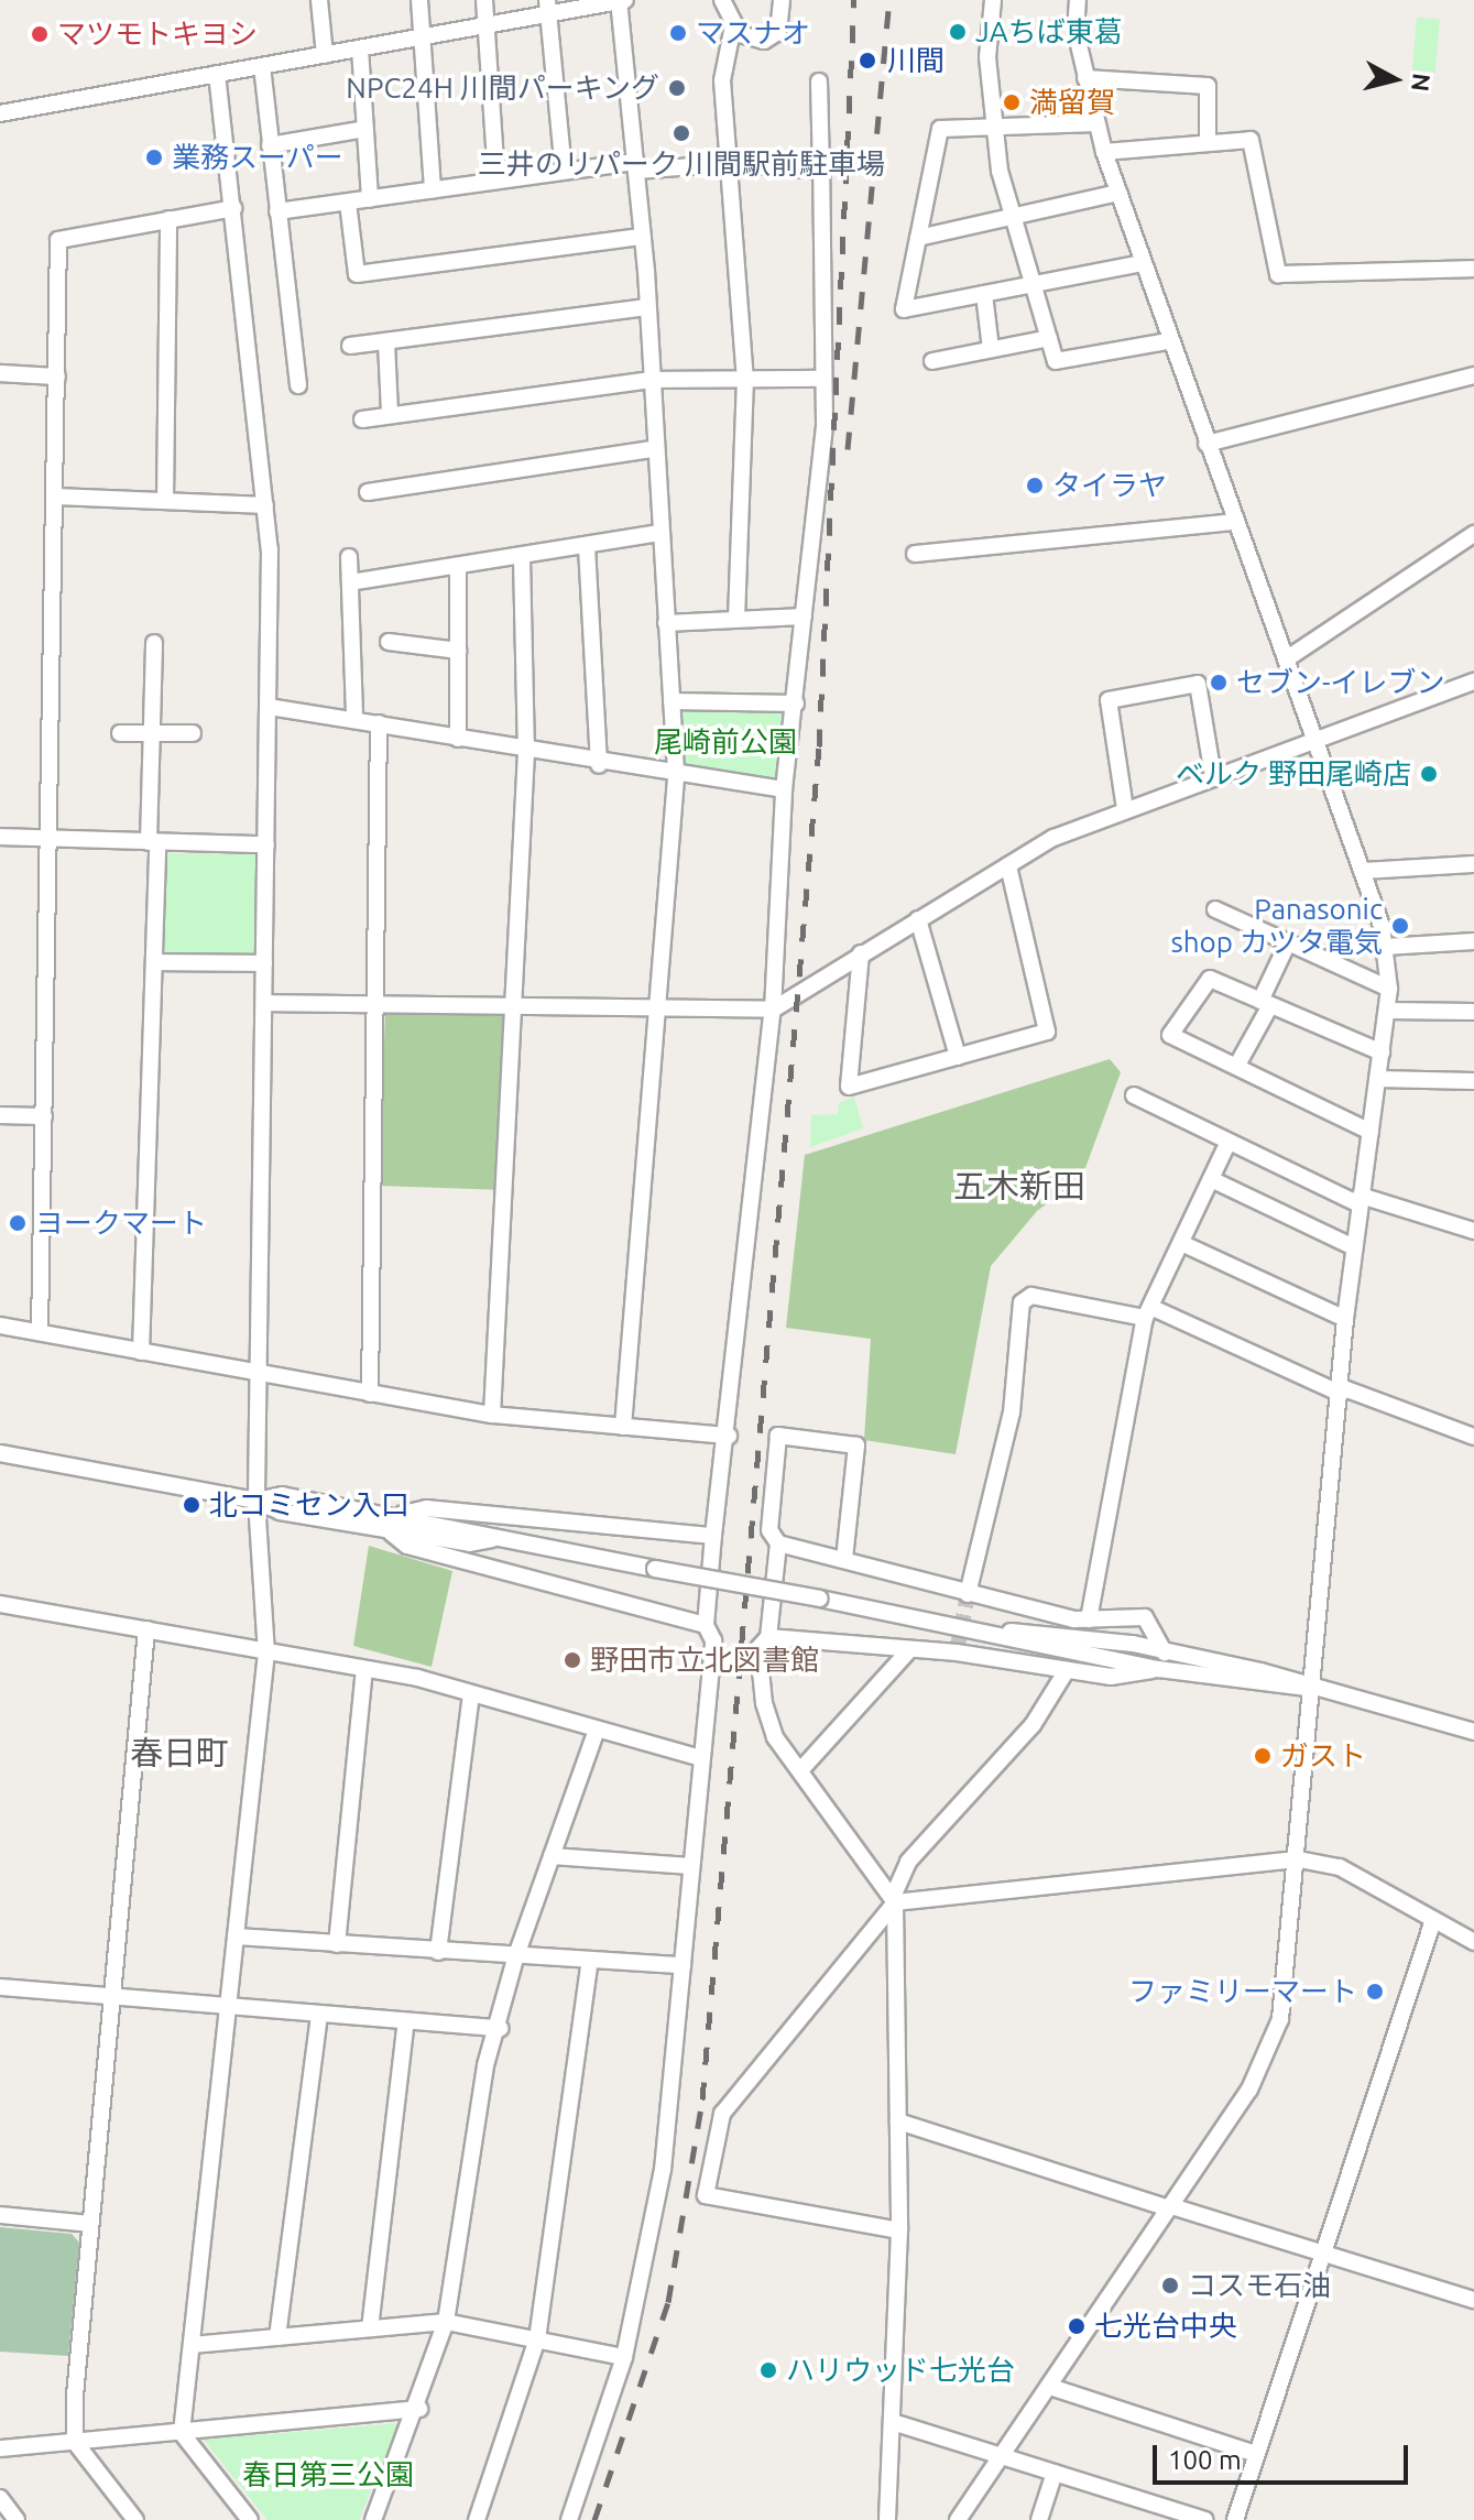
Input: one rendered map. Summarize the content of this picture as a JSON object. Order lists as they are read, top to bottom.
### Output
{
  "districts": ["五木新田", "春日町"],
  "parks": ["尾崎前公園", "春日第三公園"],
  "places": [
    "JAちば東葛",
    "マスナオ",
    "マツモトキヨシ",
    "川間",
    "NPC24H 川間パーキング",
    "満留賀",
    "三井のリパーク 川間駅前駐車場",
    "業務スーパー",
    "タイラヤ",
    "セブン-イレブン",
    "ベルク 野田尾崎店",
    "Panasonic shop カツタ電気",
    "ヨークマート",
    "北コミセン入口",
    "野田市立北図書館",
    "ガスト",
    "ファミリーマート",
    "コスモ石油",
    "七光台中央",
    "ハリウッド七光台"
  ],
  "scale_bar": "100 m",
  "north": "right"
}
